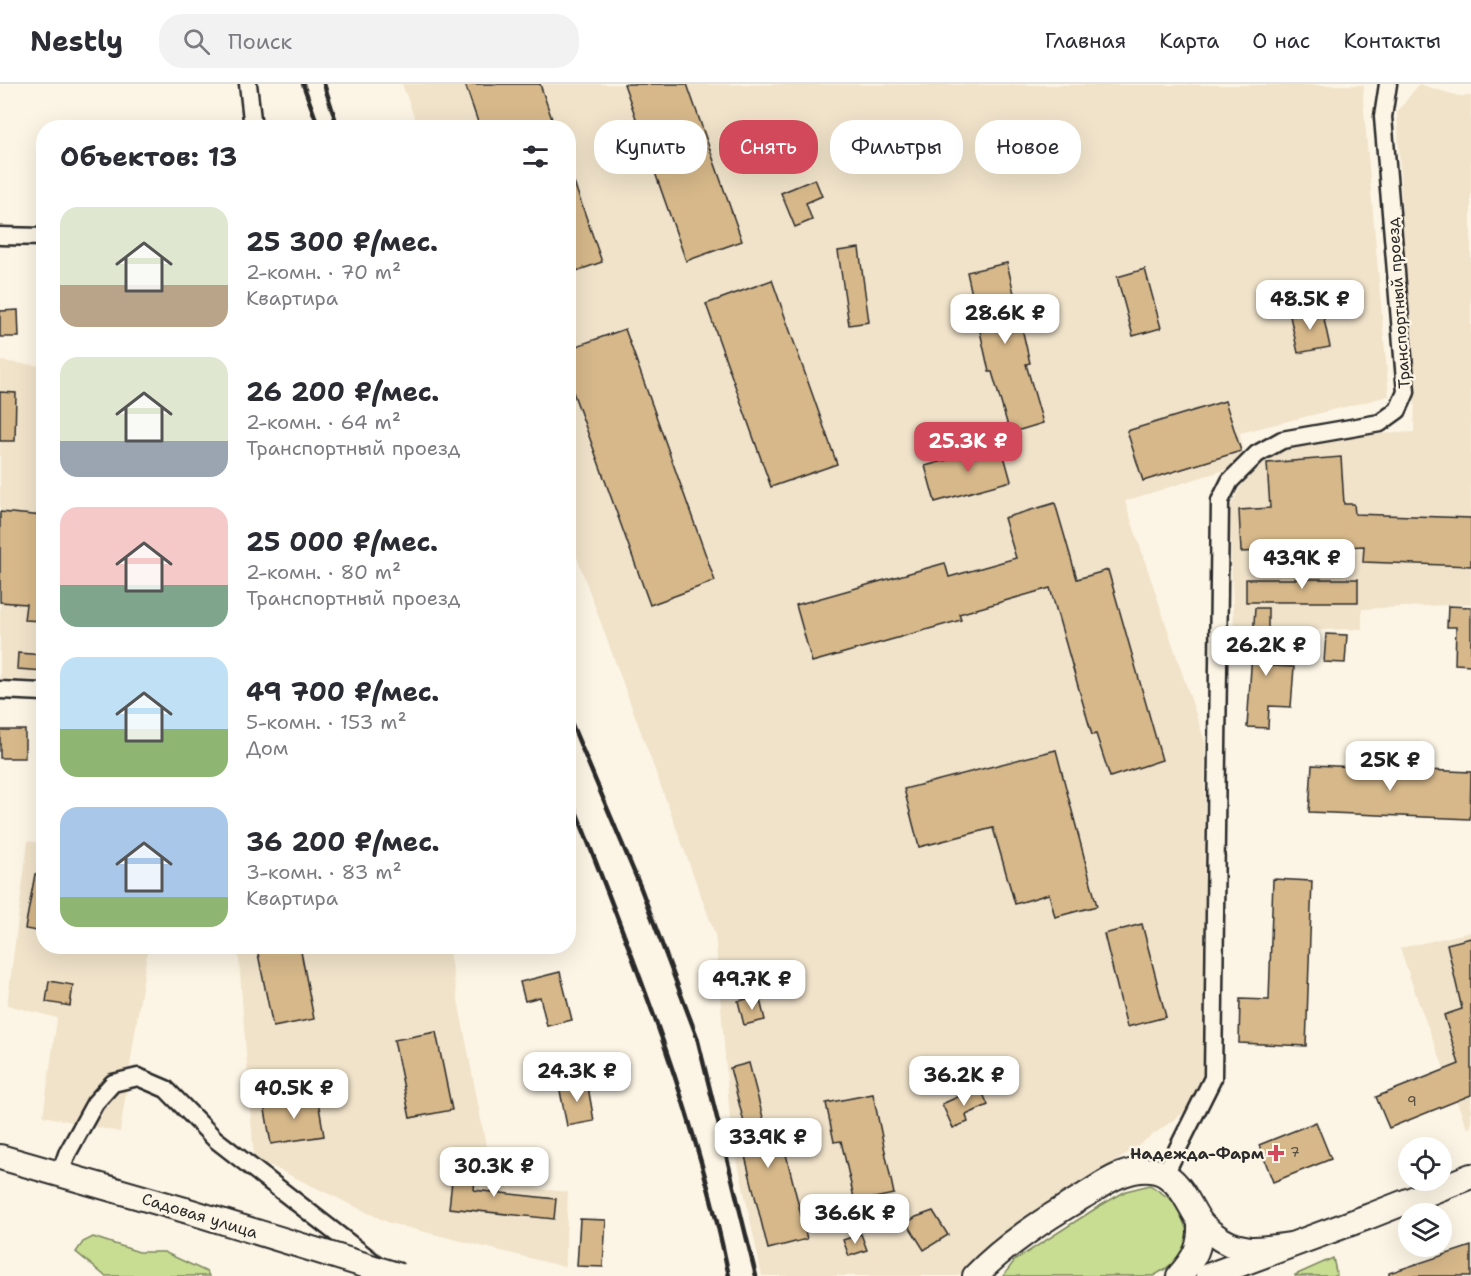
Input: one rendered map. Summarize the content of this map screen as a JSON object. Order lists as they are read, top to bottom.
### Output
{
  "streets": {
    "main road": ["Садовая улица"],
    "street": ["Транспортный проезд"]
  },
  "places": {
    "health": ["Надежда-Фарм"]
  },
  "house_numbers": ["9", "7"],
  "page": {
    "header": "Nestly",
    "search": "Поиск",
    "nav": [
      "Главная",
      "Карта",
      "О нас",
      "Контакты"
    ],
    "chip": [
      "Купить",
      "Снять",
      "Фильтры",
      "Новое"
    ],
    "heading": "Объектов: 13",
    "list": [
      {
        "name": "25 300 ₽/мес.",
        "note": "2-комн. · 70 m² · Квартира"
      },
      {
        "name": "26 200 ₽/мес.",
        "note": "2-комн. · 64 m² · Транспортный проезд"
      },
      {
        "name": "25 000 ₽/мес.",
        "note": "2-комн. · 80 m² · Транспортный проезд"
      },
      {
        "name": "49 700 ₽/мес.",
        "note": "5-комн. · 153 m² · Дом"
      },
      {
        "name": "36 200 ₽/мес.",
        "note": "3-комн. · 83 m² · Квартира"
      }
    ],
    "price": [
      "48.5K ₽",
      "28.6K ₽",
      "25.3K ₽",
      "43.9K ₽",
      "26.2K ₽",
      "25K ₽",
      "49.7K ₽",
      "24.3K ₽",
      "36.2K ₽",
      "40.5K ₽",
      "33.9K ₽",
      "30.3K ₽",
      "36.6K ₽"
    ]
  }
}
